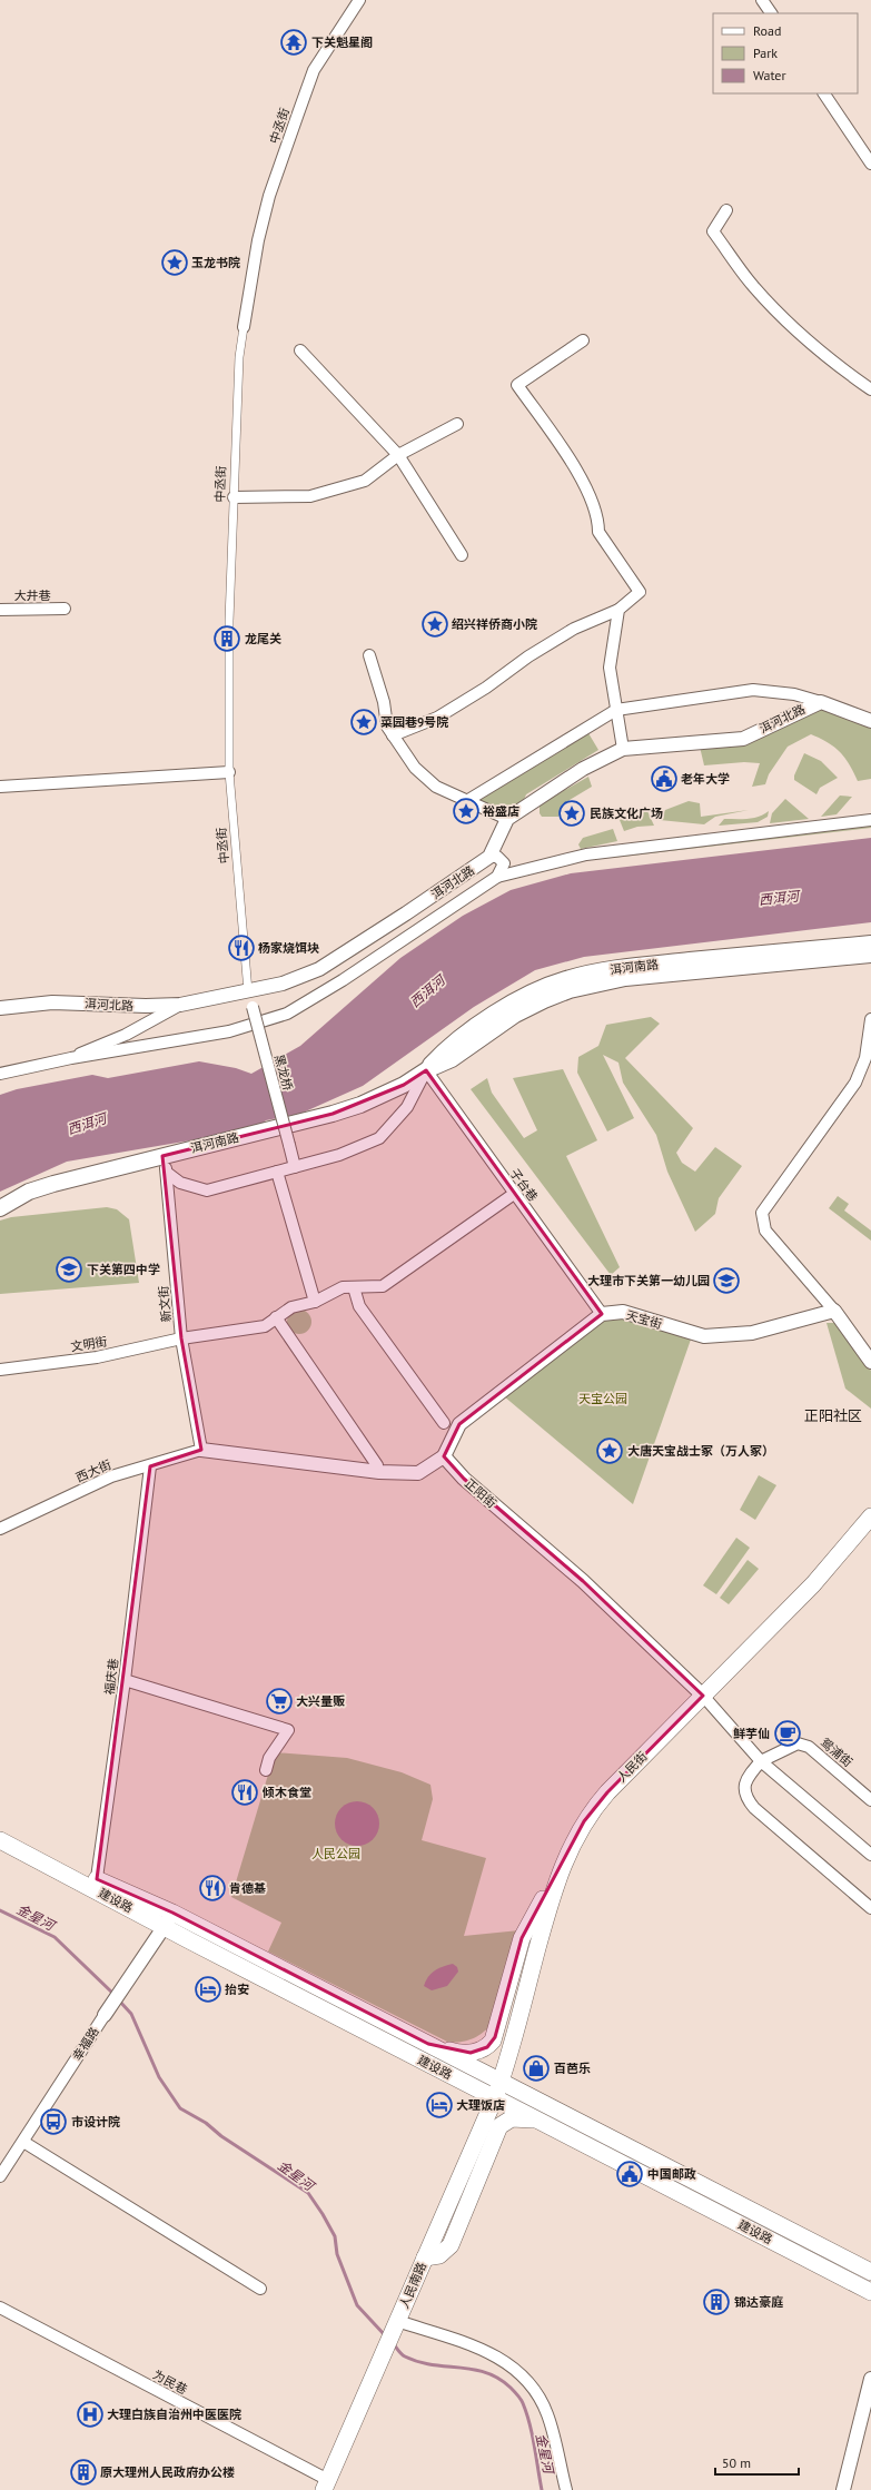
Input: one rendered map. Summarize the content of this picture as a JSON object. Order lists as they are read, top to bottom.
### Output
{
  "streets": {
    "main road": [
      "洱河南路",
      "人民街",
      "建设路",
      "人民南路"
    ],
    "street": [
      "中丞街",
      "大井巷",
      "洱河北路",
      "黑龙桥",
      "子台巷",
      "新文街",
      "天宝街",
      "文明街",
      "西大街",
      "正阳街",
      "福庆巷",
      "鸳浦街",
      "幸福路",
      "为民巷"
    ]
  },
  "crossings": [
    ["中丞街", "洱河北路"],
    ["中丞街", "黑龙桥"],
    ["洱河北路", "黑龙桥"],
    ["洱河南路", "子台巷"],
    ["洱河南路", "新文街"],
    ["子台巷", "天宝街"],
    ["子台巷", "文明街"],
    ["新文街", "文明街"],
    ["新文街", "西大街"],
    ["西大街", "福庆巷"],
    ["正阳街", "人民街"],
    ["福庆巷", "建设路"],
    ["人民街", "建设路"],
    ["人民街", "人民南路"],
    ["建设路", "幸福路"],
    ["建设路", "人民南路"],
    ["人民南路", "为民巷"]
  ],
  "districts": ["正阳社区"],
  "water": ["西洱河", "金星河"],
  "parks": ["天宝公园", "人民公园"],
  "places": {
    "temple": ["下关魁星阁"],
    "place": [
      "玉龙书院",
      "绍兴祥侨商小院",
      "菜园巷9号院",
      "裕盛店",
      "民族文化广场",
      "大唐天宝战士冢（万人冢）"
    ],
    "building": ["龙尾关", "锦达豪庭", "原大理州人民政府办公楼"],
    "public building": ["老年大学", "中国邮政"],
    "restaurant": ["杨家烧饵块", "倾木食堂", "肯德基"],
    "school or university": ["下关第四中学", "大理市下关第一幼儿园"],
    "supermarket": ["大兴量贩"],
    "cafe": ["鲜芋仙"],
    "hotel": ["抬安", "大理饭店"],
    "shop": ["百芭乐"],
    "bus stop": ["市设计院"],
    "hospital": ["大理白族自治州中医医院"]
  },
  "legend": ["Road", "Park", "Water"],
  "scale_bar": "50 m"
}
